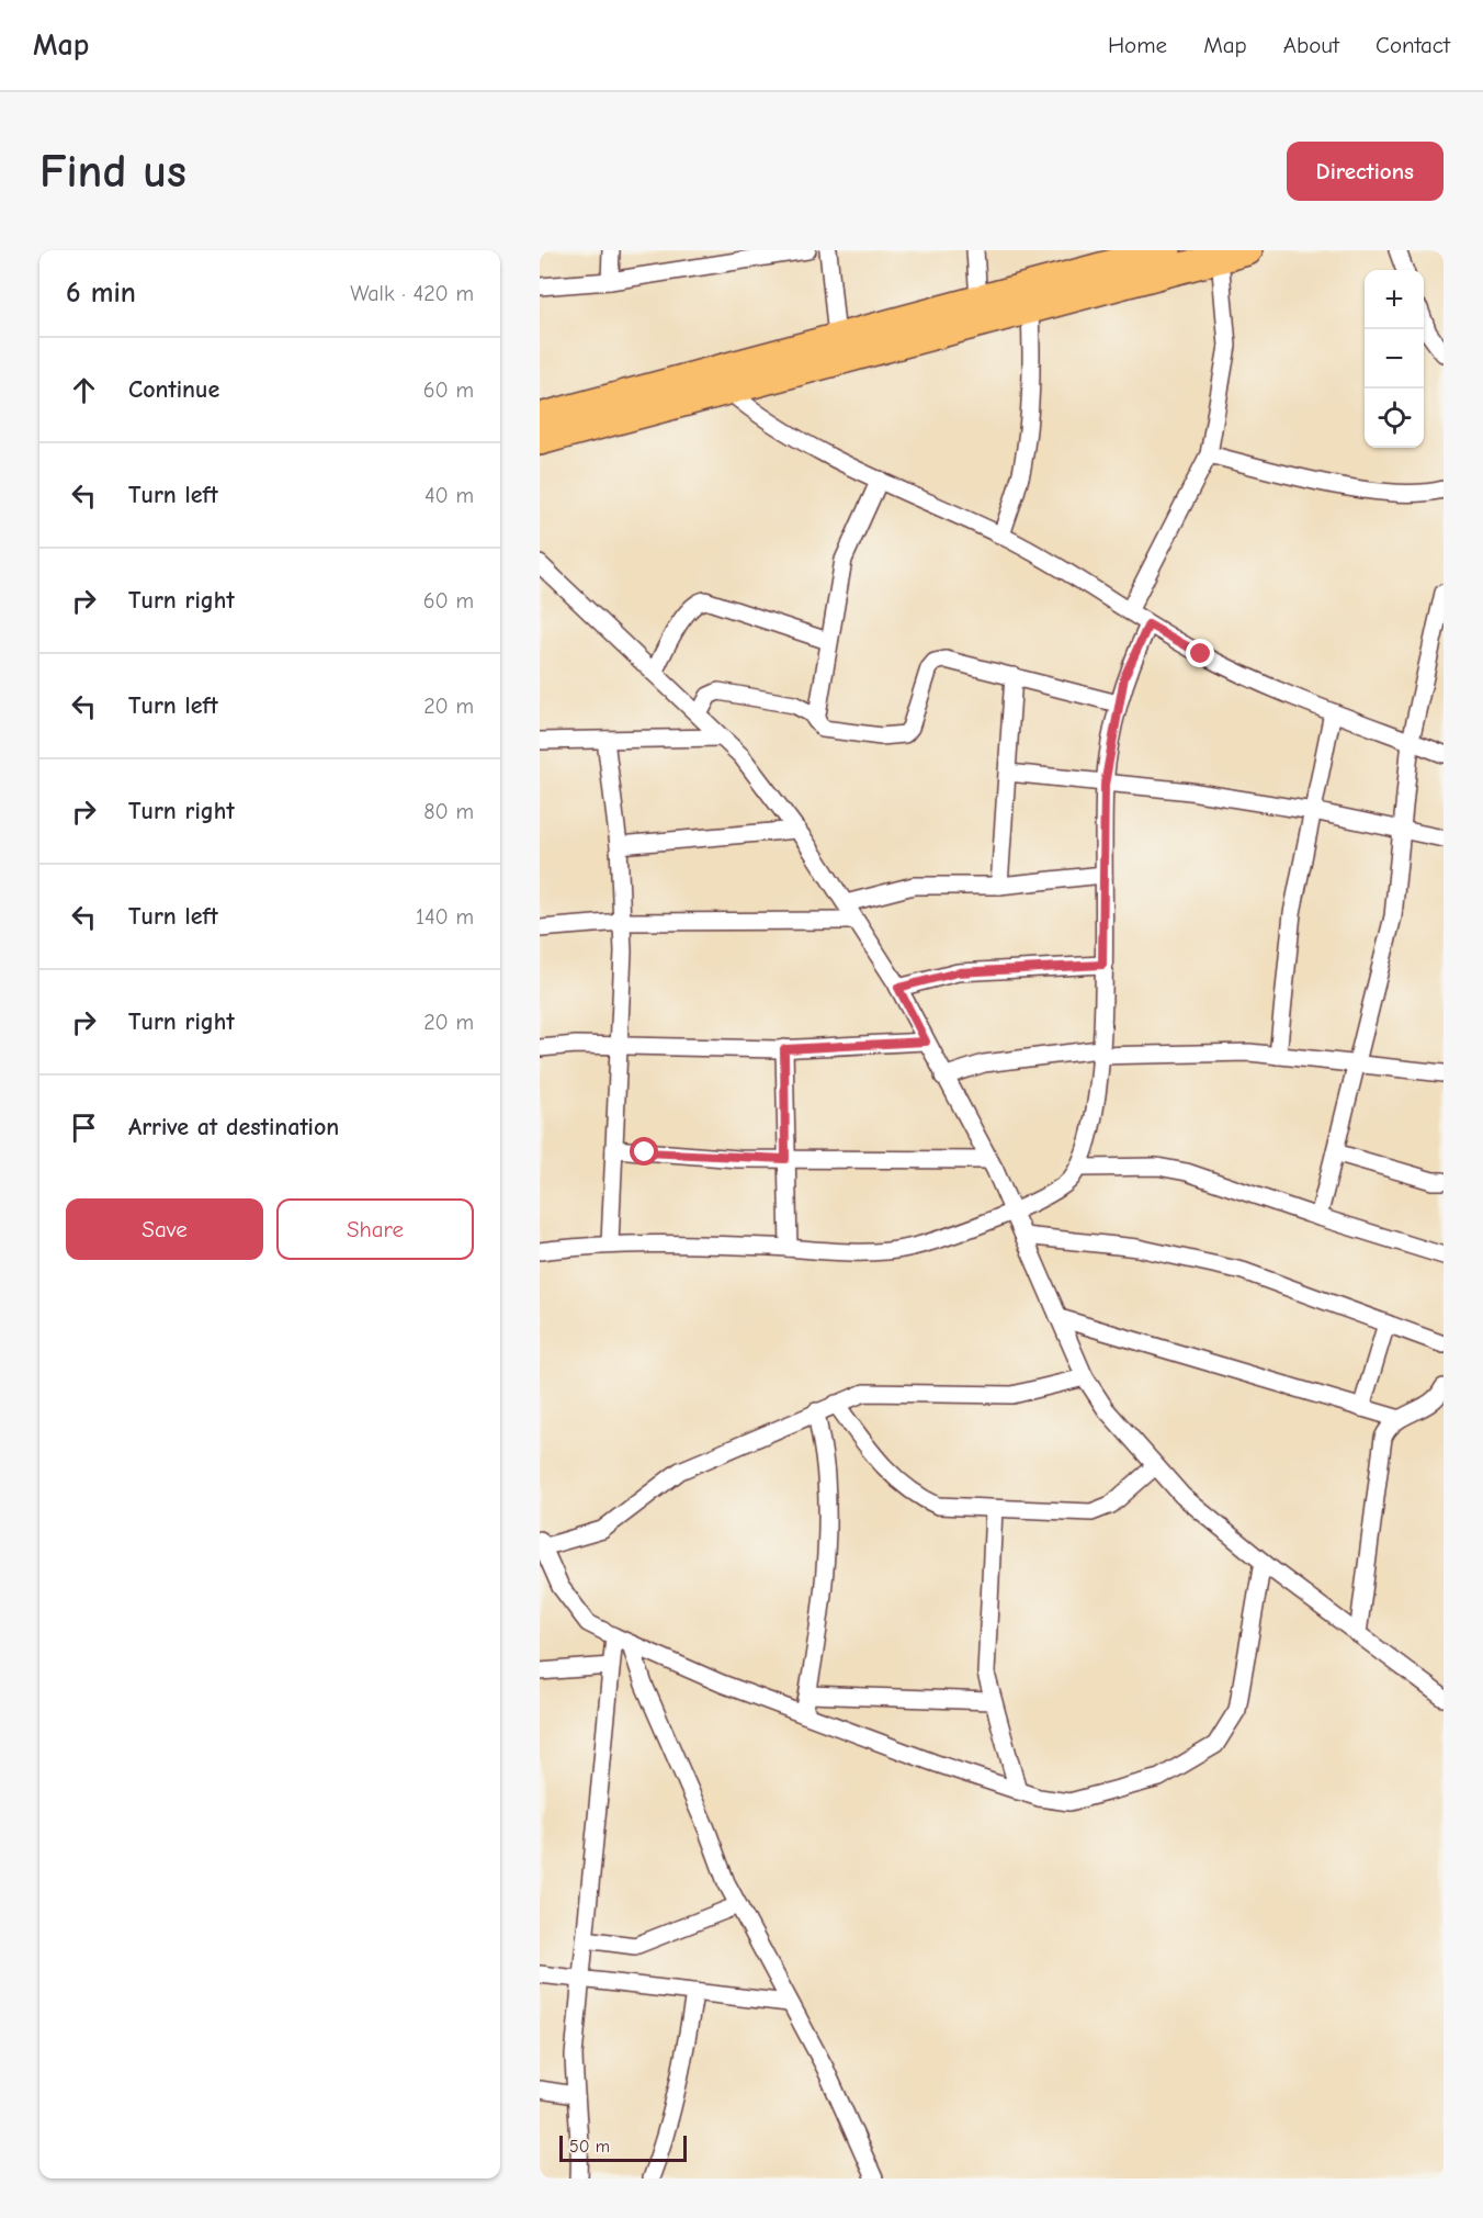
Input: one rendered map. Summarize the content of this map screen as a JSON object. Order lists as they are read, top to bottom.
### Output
{
  "scale_bar": "50 m",
  "page": {
    "header": "Map",
    "nav": [
      "Home",
      "Map",
      "About",
      "Contact"
    ],
    "buttons": [
      "Directions",
      ["Save", "Share"]
    ],
    "title": "Find us",
    "heading": ["6 min", "Walk · 420 m"],
    "map_buttons": ["+", "−"],
    "list": [
      ["Continue", "60 m"],
      ["Turn left", "40 m"],
      ["Turn right", "60 m"],
      ["Turn left", "20 m"],
      ["Turn right", "80 m"],
      ["Turn left", "140 m"],
      ["Turn right", "20 m"],
      "Arrive at destination"
    ],
    "scale": "50 m"
  }
}
